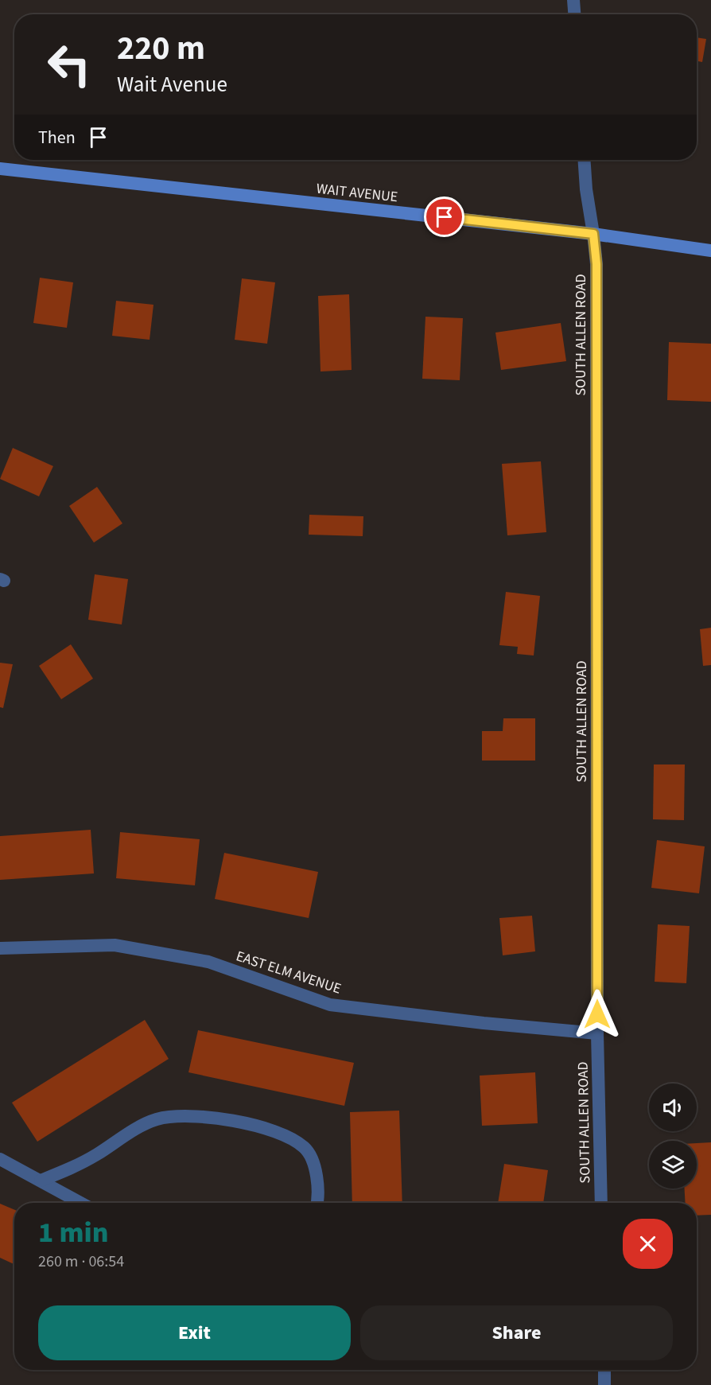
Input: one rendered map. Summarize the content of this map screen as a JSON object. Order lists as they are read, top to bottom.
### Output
{
  "streets": {
    "main road": ["WAIT AVENUE"],
    "street": ["SOUTH ALLEN ROAD", "EAST ELM AVENUE"]
  },
  "crossings": [
    ["WAIT AVENUE", "SOUTH ALLEN ROAD"],
    ["SOUTH ALLEN ROAD", "EAST ELM AVENUE"]
  ],
  "page": {
    "turn": ["220 m", "Wait Avenue"],
    "then": "Then",
    "heading": ["1 min", "260 m · 06:54"],
    "buttons": ["Exit", "Share"]
  }
}
